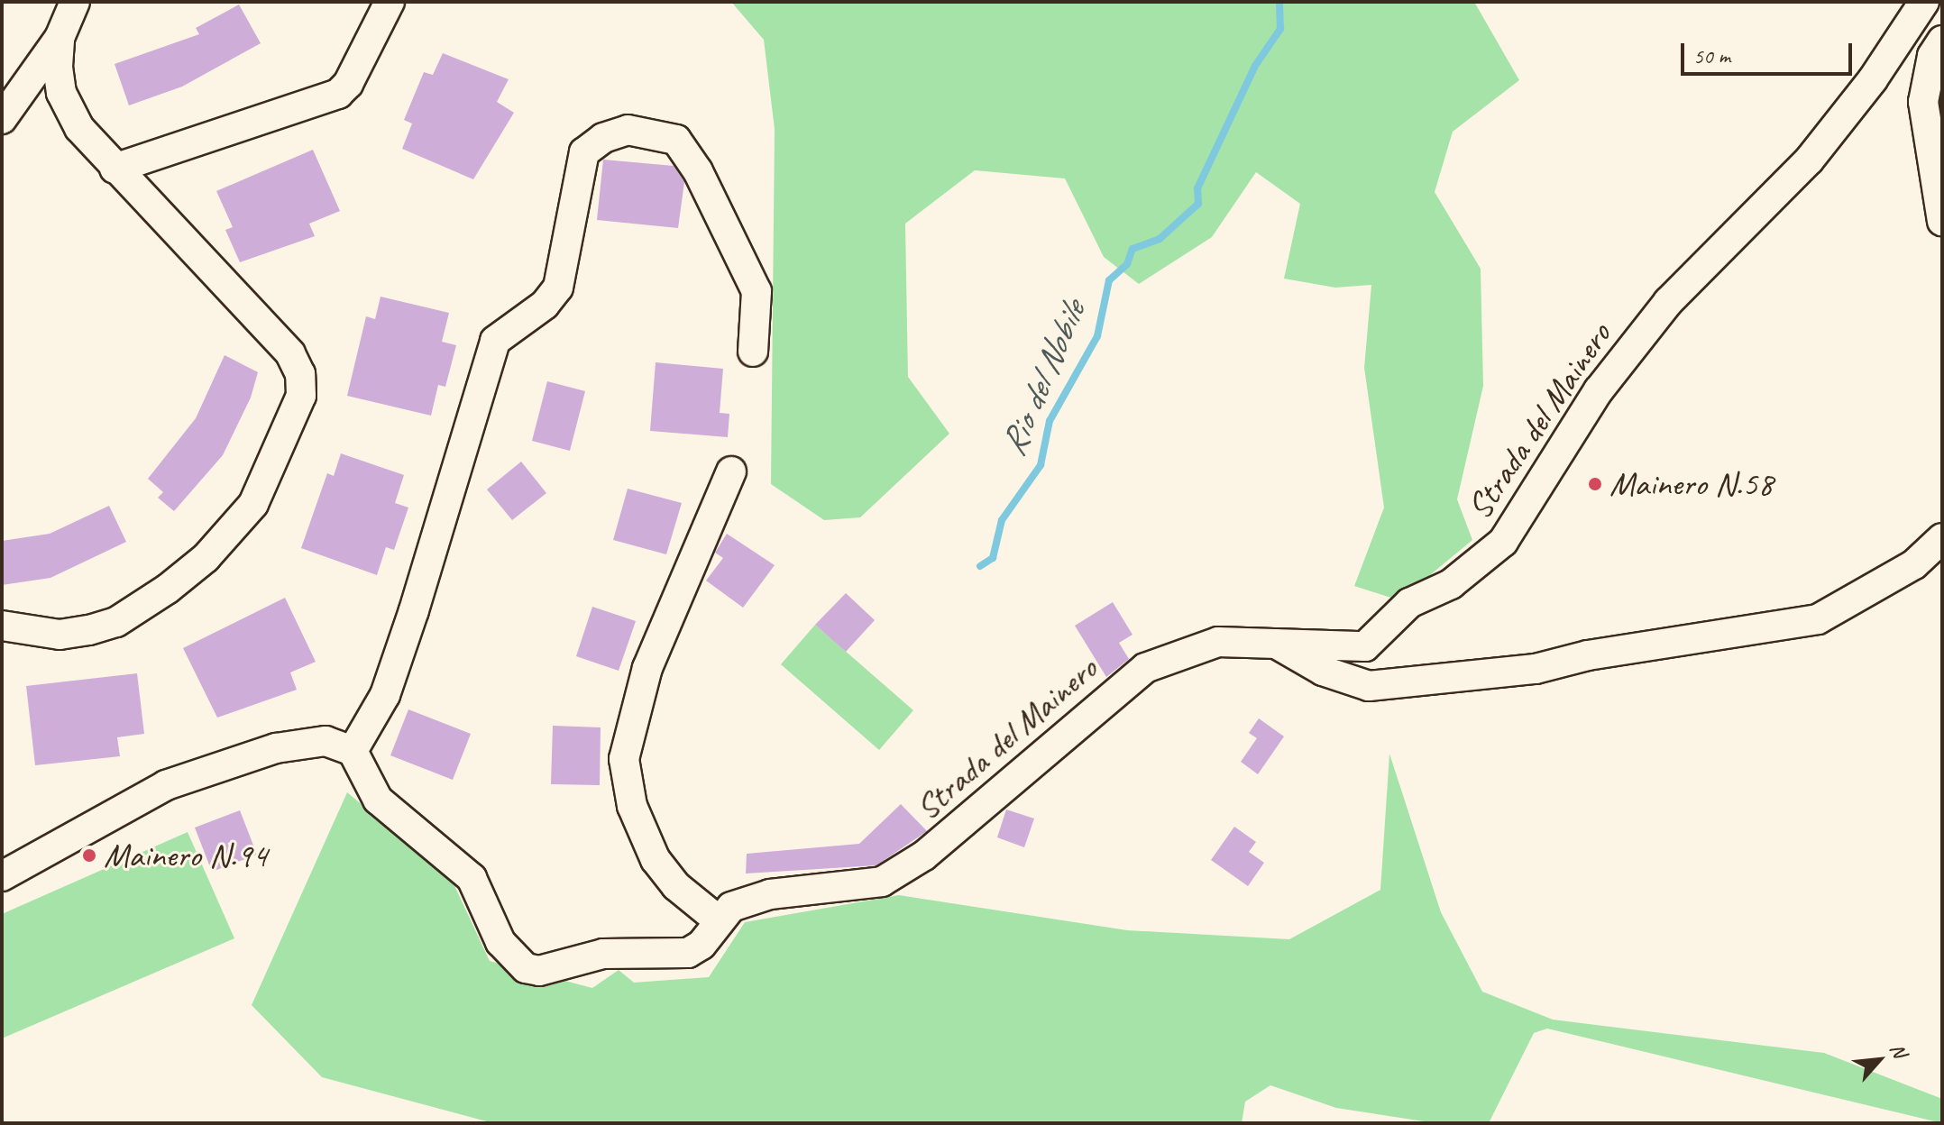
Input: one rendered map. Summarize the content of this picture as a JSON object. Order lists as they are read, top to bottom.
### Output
{
  "streets": {
    "street": ["Strada del Mainero"]
  },
  "water": ["Rio del Nobile"],
  "places": ["Mainero N.58", "Mainero N.94"],
  "scale_bar": "50 m",
  "north": "top right"
}
